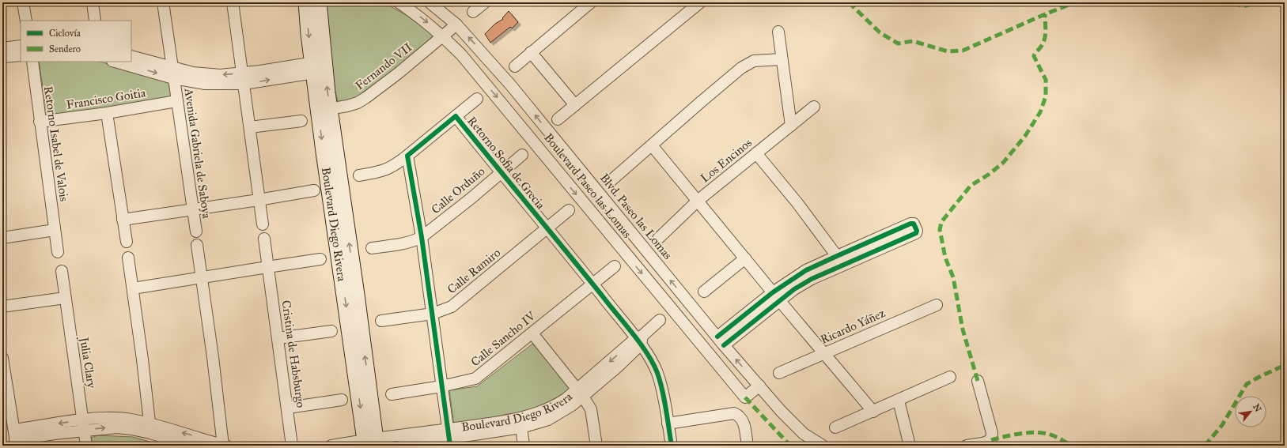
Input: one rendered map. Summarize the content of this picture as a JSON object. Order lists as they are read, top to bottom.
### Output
{
  "streets": {
    "street": [
      "Fernando VII",
      "Francisco Goitia",
      "Retorno Isabel de Valois",
      "Avenida Gabriela de Saboya",
      "Los Encinos",
      "Retorno Sofia de Grecia",
      "Boulevard Paseo las Lomas",
      "Calle Orduño",
      "Blvd. Paseo las Lomas",
      "Boulevard Diego Rivera",
      "Calle Ramiro",
      "Ricardo Yáñez",
      "Calle Sancho IV",
      "Cristina de Habsburgo",
      "Julia Clary"
    ]
  },
  "crossings": [
    ["Fernando VII", "Boulevard Paseo las Lomas"],
    ["Fernando VII", "Blvd. Paseo las Lomas"],
    ["Fernando VII", "Boulevard Diego Rivera"],
    ["Francisco Goitia", "Retorno Isabel de Valois"],
    ["Francisco Goitia", "Avenida Gabriela de Saboya"],
    ["Retorno Sofia de Grecia", "Calle Orduño"],
    ["Retorno Sofia de Grecia", "Calle Ramiro"],
    ["Retorno Sofia de Grecia", "Calle Sancho IV"],
    ["Boulevard Paseo las Lomas", "Blvd. Paseo las Lomas"]
  ],
  "legend": ["Ciclovía", "Sendero"],
  "north": "top right"
}
